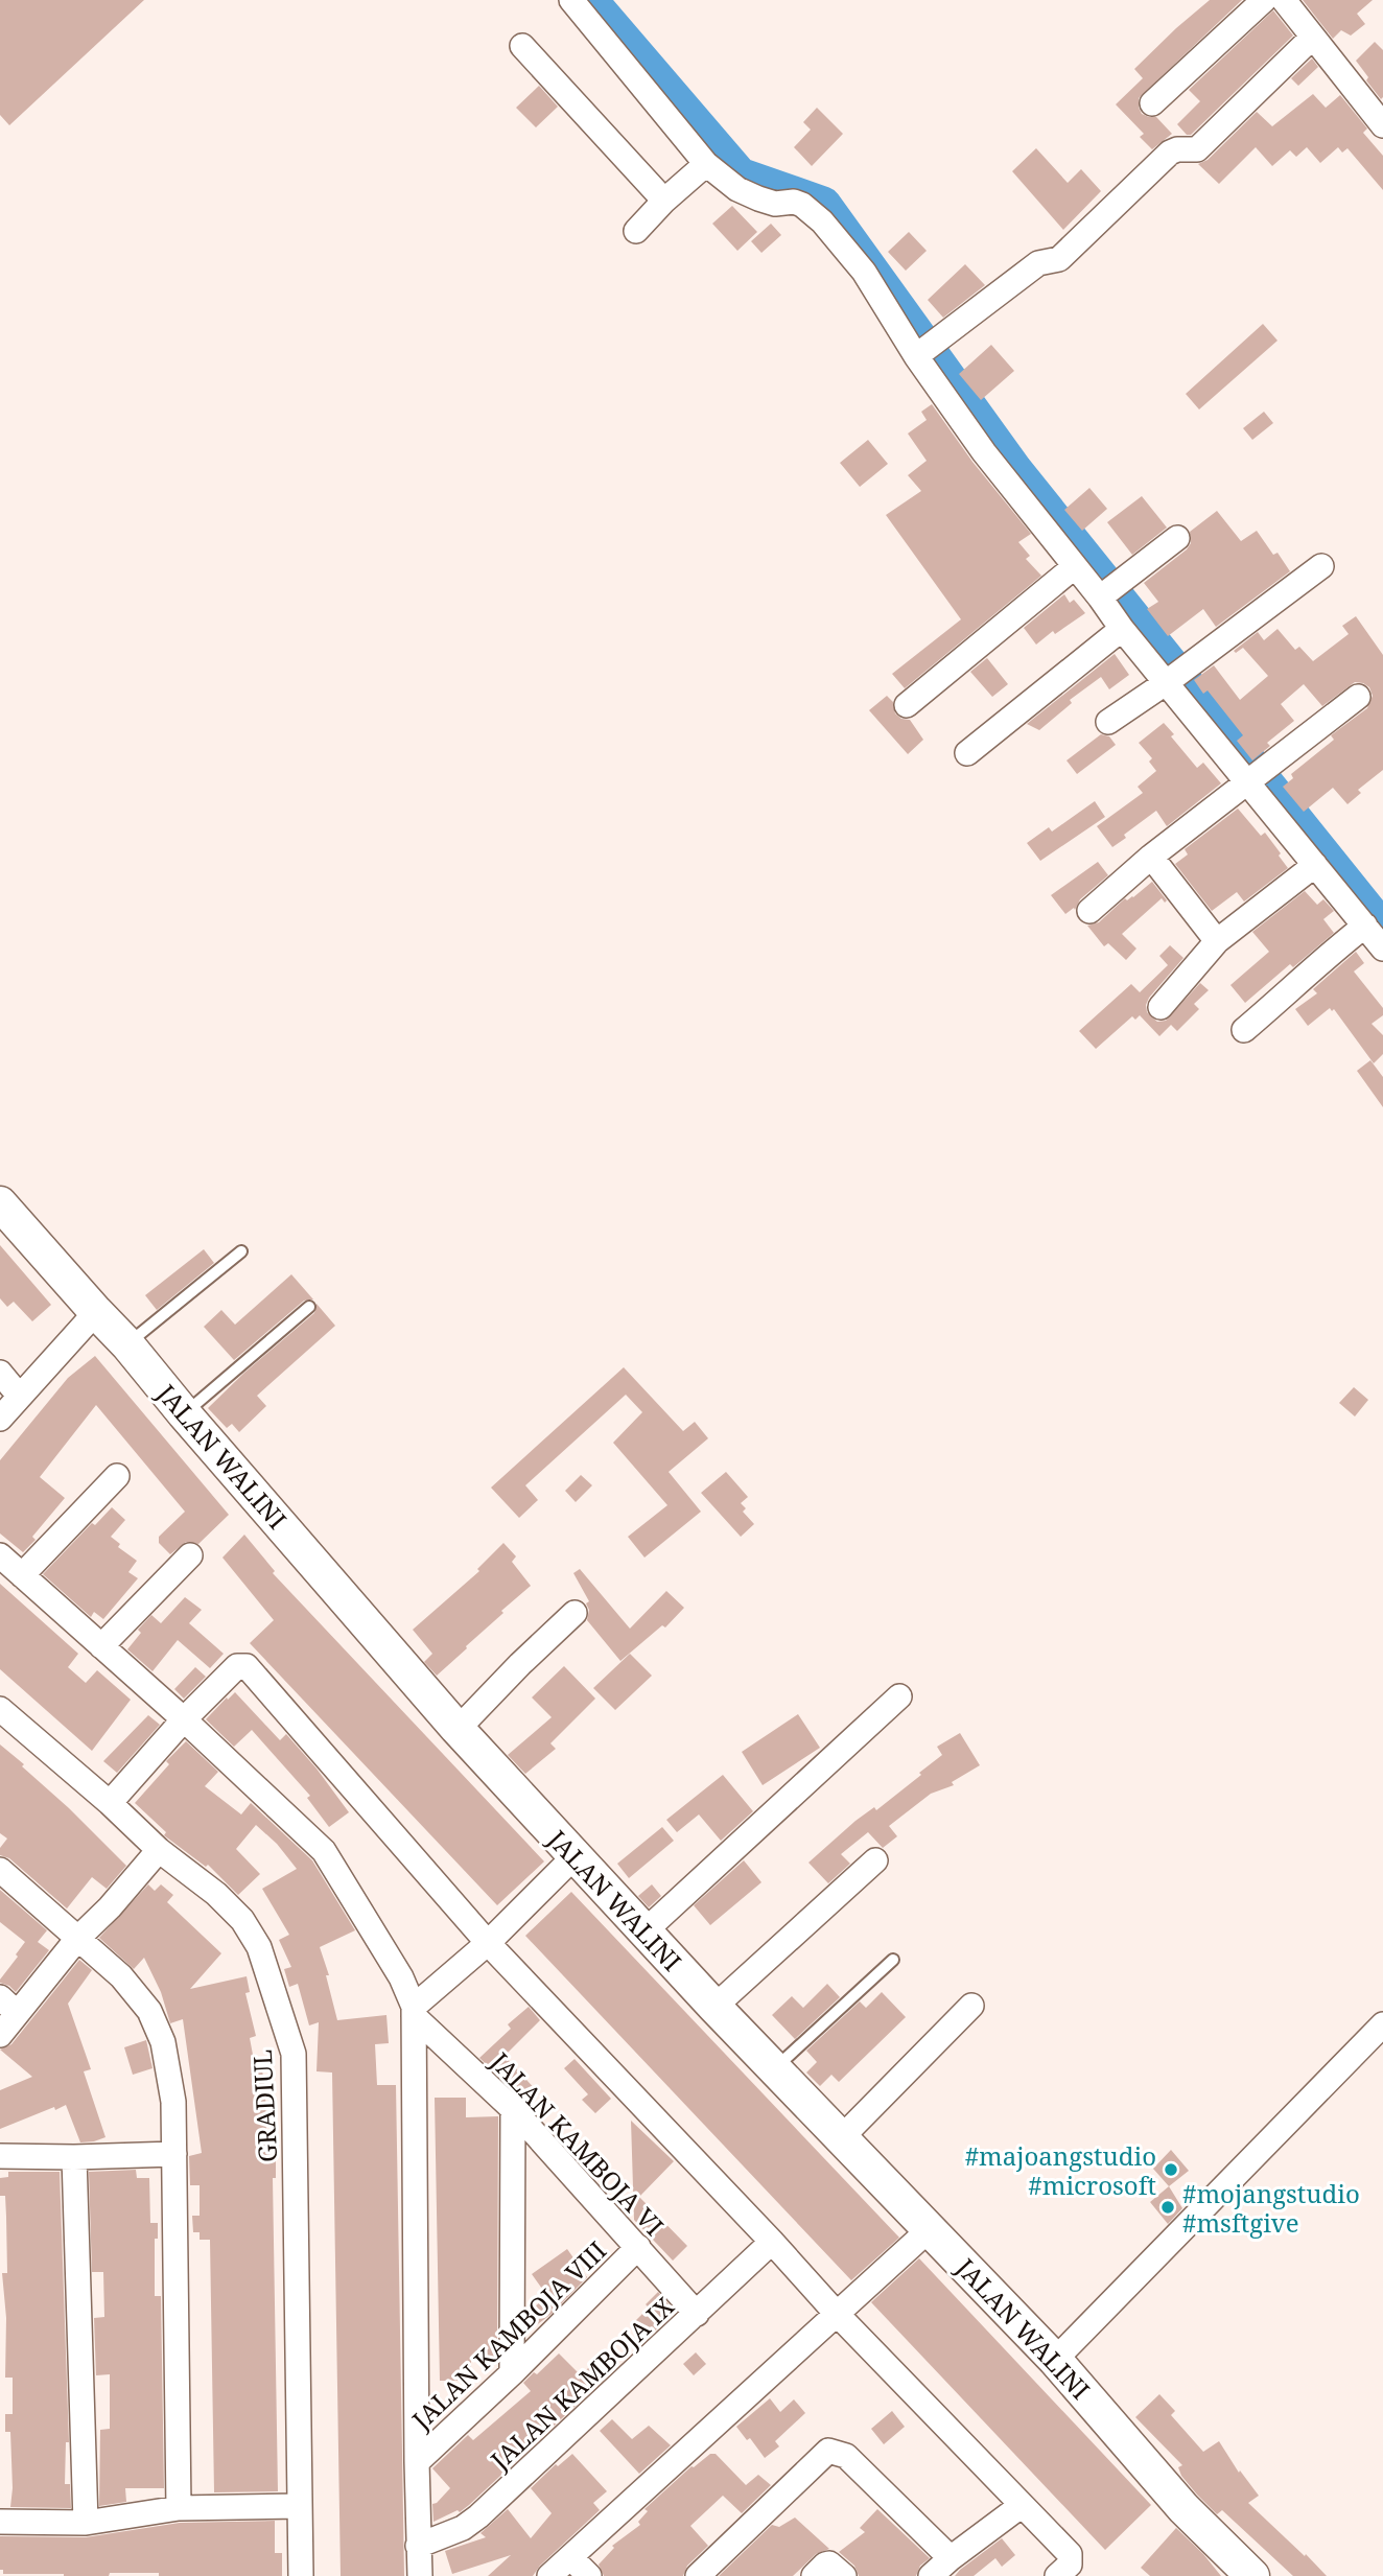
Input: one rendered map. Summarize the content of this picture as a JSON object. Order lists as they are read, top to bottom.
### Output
{
  "streets": {
    "street": [
      "JALAN WALINI",
      "GRADIUL",
      "JALAN KAMBOJA VI",
      "JALAN KAMBOJA VIII",
      "JALAN KAMBOJA IX"
    ]
  },
  "crossings": [
    ["JALAN KAMBOJA VI", "JALAN KAMBOJA VIII"],
    ["JALAN KAMBOJA VI", "JALAN KAMBOJA IX"]
  ],
  "places": ["#majoangstudio #microsoft", "#mojangstudio #msftgive"]
}
